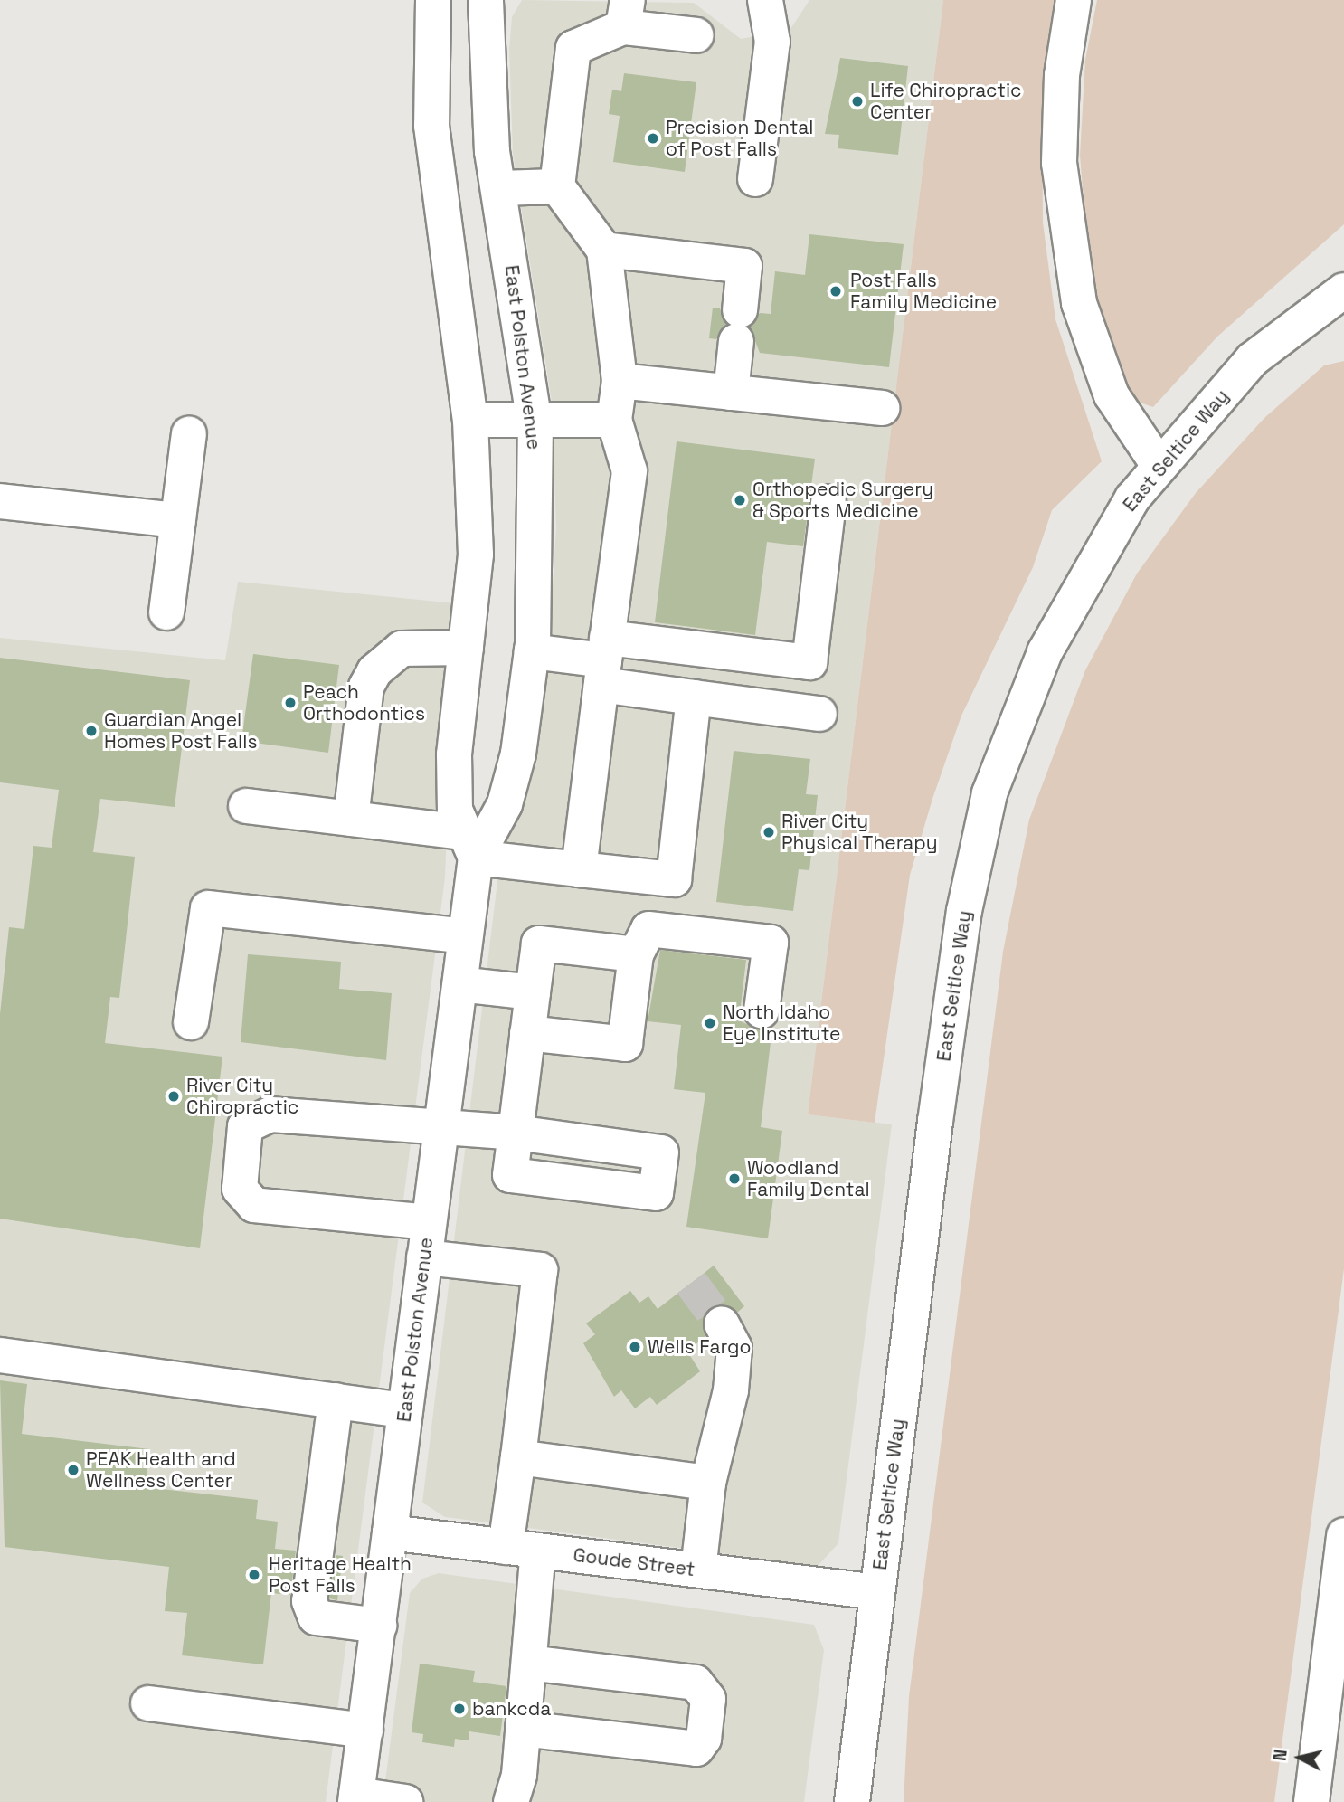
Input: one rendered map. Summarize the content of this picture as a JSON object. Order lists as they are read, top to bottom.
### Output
{
  "streets": {
    "main road": ["East Polston Avenue", "East Seltice Way", "Goude Street"]
  },
  "crossings": [
    ["East Polston Avenue", "Goude Street"],
    ["East Seltice Way", "Goude Street"]
  ],
  "places": [
    "Life Chiropractic Center",
    "Precision Dental of Post Falls",
    "Post Falls Family Medicine",
    "Orthopedic Surgery & Sports Medicine",
    "Peach Orthodontics",
    "Guardian Angel Homes Post Falls",
    "River City Physical Therapy",
    "North Idaho Eye Institute",
    "River City Chiropractic",
    "Woodland Family Dental",
    "Wells Fargo",
    "PEAK Health and Wellness Center",
    "Heritage Health Post Falls",
    "bankcda"
  ],
  "north": "left"
}
